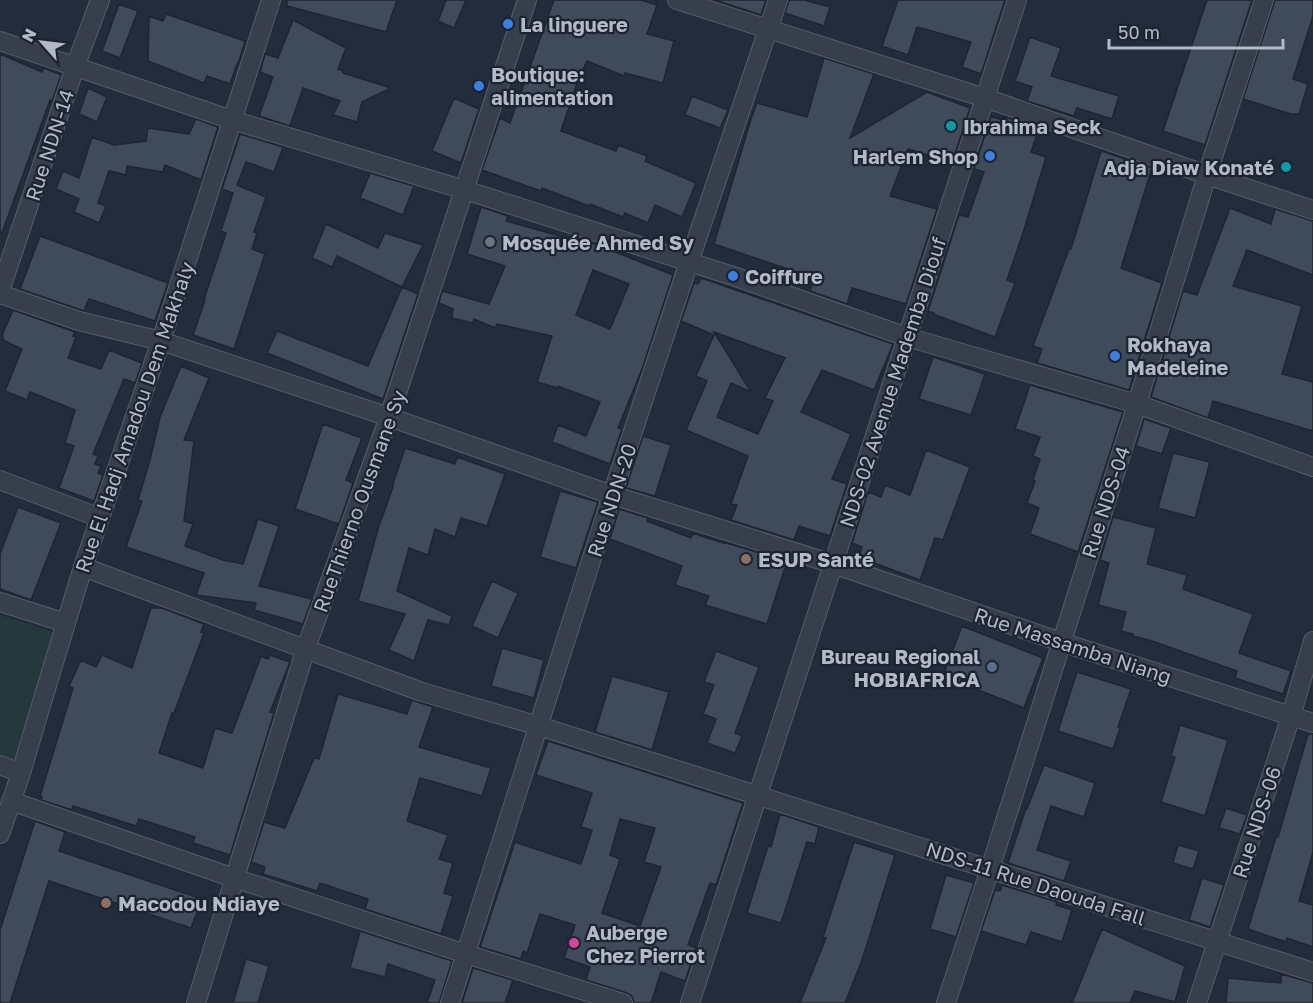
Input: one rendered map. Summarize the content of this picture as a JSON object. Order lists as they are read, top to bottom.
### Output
{
  "streets": {
    "street": [
      "Rue NDN-14",
      "NDS-02 Avenue Mademba Diouf",
      "Rue El Hadj Amadou Dem Makhaly",
      "Rue NDN-20",
      "RueThierno Ousmane Sy",
      "Rue NDS-04",
      "Rue Massamba Niang",
      "Rue NDS-06",
      "NDS-11 Rue Daouda Fall"
    ]
  },
  "crossings": [
    ["Rue NDN-14", "Rue Massamba Niang"],
    ["NDS-02 Avenue Mademba Diouf", "Rue Massamba Niang"],
    ["NDS-02 Avenue Mademba Diouf", "NDS-11 Rue Daouda Fall"],
    ["Rue El Hadj Amadou Dem Makhaly", "Rue Massamba Niang"],
    ["Rue El Hadj Amadou Dem Makhaly", "NDS-11 Rue Daouda Fall"],
    ["Rue NDN-20", "Rue Massamba Niang"],
    ["Rue NDN-20", "NDS-11 Rue Daouda Fall"],
    ["RueThierno Ousmane Sy", "Rue Massamba Niang"],
    ["RueThierno Ousmane Sy", "NDS-11 Rue Daouda Fall"],
    ["Rue NDS-04", "Rue Massamba Niang"],
    ["Rue NDS-04", "NDS-11 Rue Daouda Fall"],
    ["Rue Massamba Niang", "Rue NDS-06"],
    ["Rue NDS-06", "NDS-11 Rue Daouda Fall"]
  ],
  "places": [
    "La linguere",
    "Boutique: alimentation",
    "Ibrahima Seck",
    "Harlem Shop",
    "Adja Diaw Konaté",
    "Mosquée Ahmed Sy",
    "Coiffure",
    "Rokhaya Madeleine",
    "ESUP Santé",
    "Bureau Regional HOBIAFRICA",
    "Macodou Ndiaye",
    "Auberge Chez Pierrot"
  ],
  "scale_bar": "50 m",
  "north": "top left"
}
